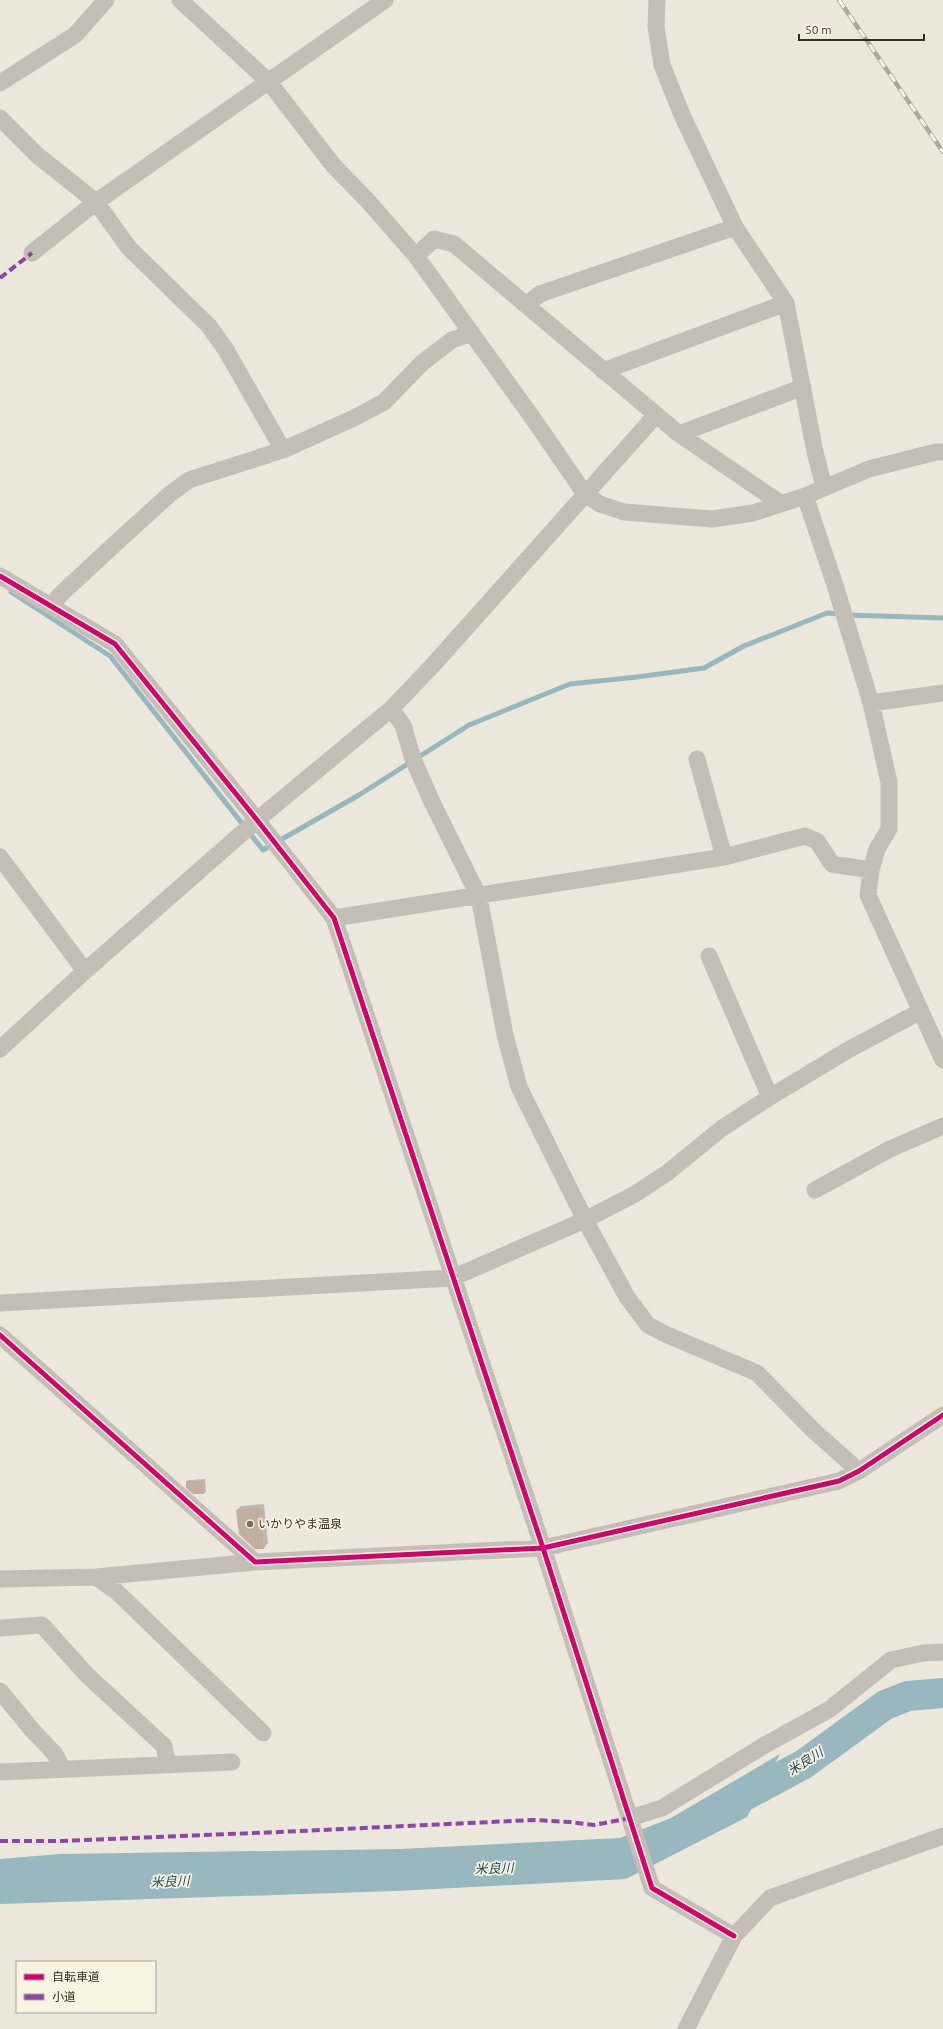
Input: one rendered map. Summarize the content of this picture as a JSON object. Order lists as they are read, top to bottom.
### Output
{
  "water": ["米良川"],
  "places": ["いかりやま温泉"],
  "legend": ["自転車道", "小道"],
  "scale_bar": "50 m"
}
